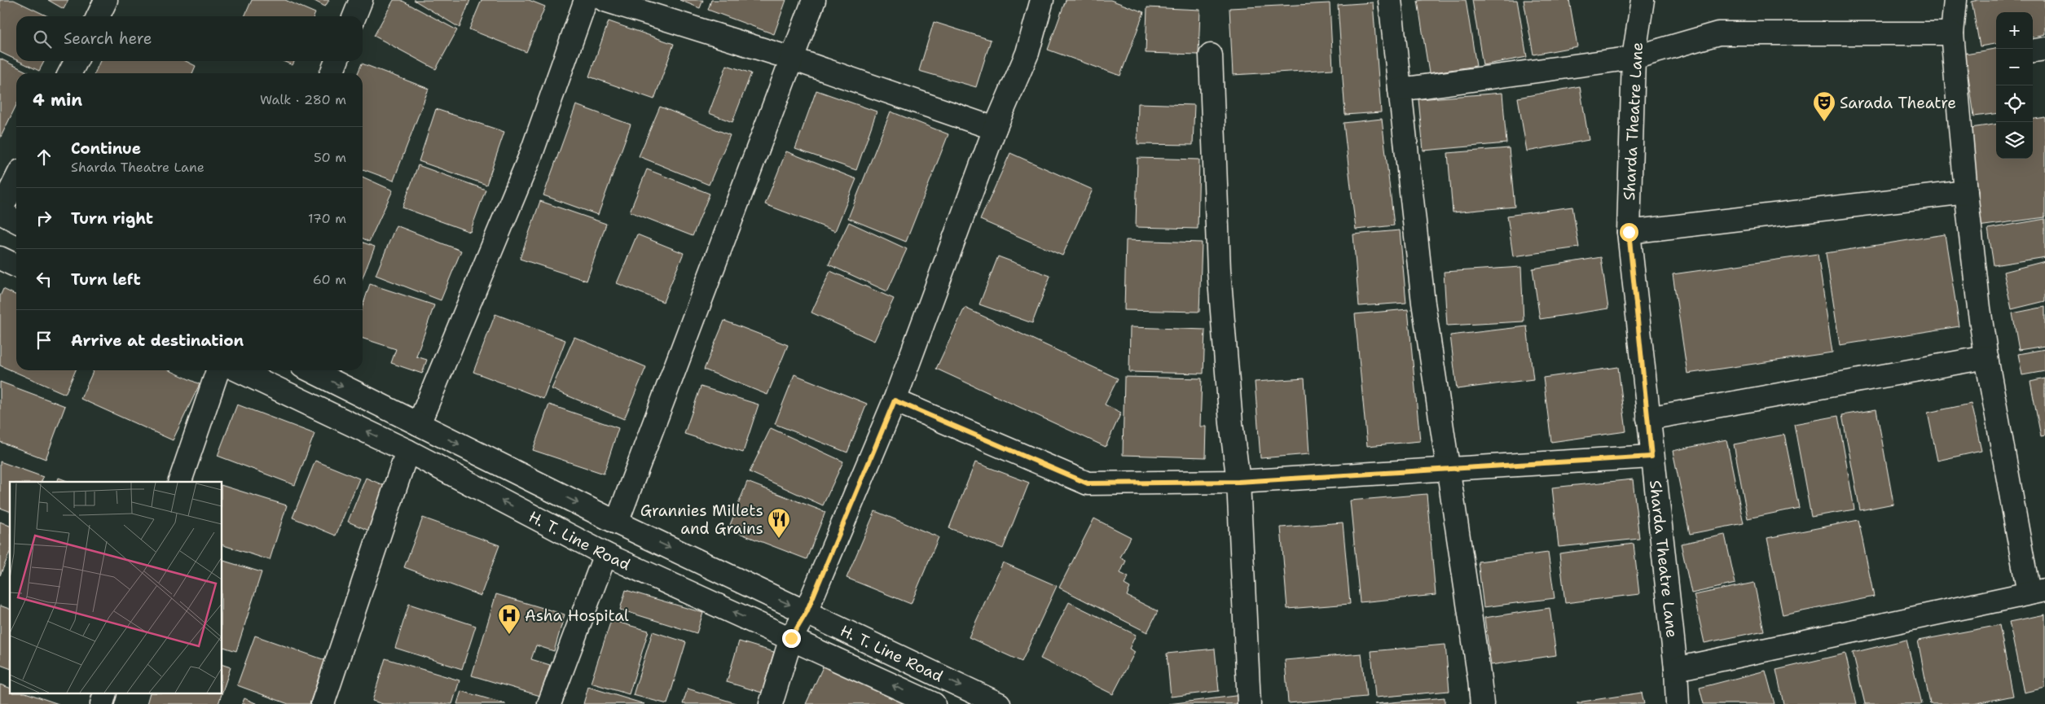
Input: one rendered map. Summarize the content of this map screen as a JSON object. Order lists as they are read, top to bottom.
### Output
{
  "streets": {
    "street": ["Sharda Theatre Lane", "H. T. Line Road"]
  },
  "places": {
    "theatre": ["Sarada Theatre"],
    "restaurant": ["Grannies Millets and Grains"],
    "hospital": ["Asha Hospital"]
  },
  "page": {
    "map_buttons": ["+", "−"],
    "search": "Search here",
    "heading": ["4 min", "Walk · 280 m"],
    "list": [
      ["Continue", "Sharda Theatre Lane", "50 m"],
      ["Turn right", "170 m"],
      ["Turn left", "60 m"],
      "Arrive at destination"
    ]
  }
}
